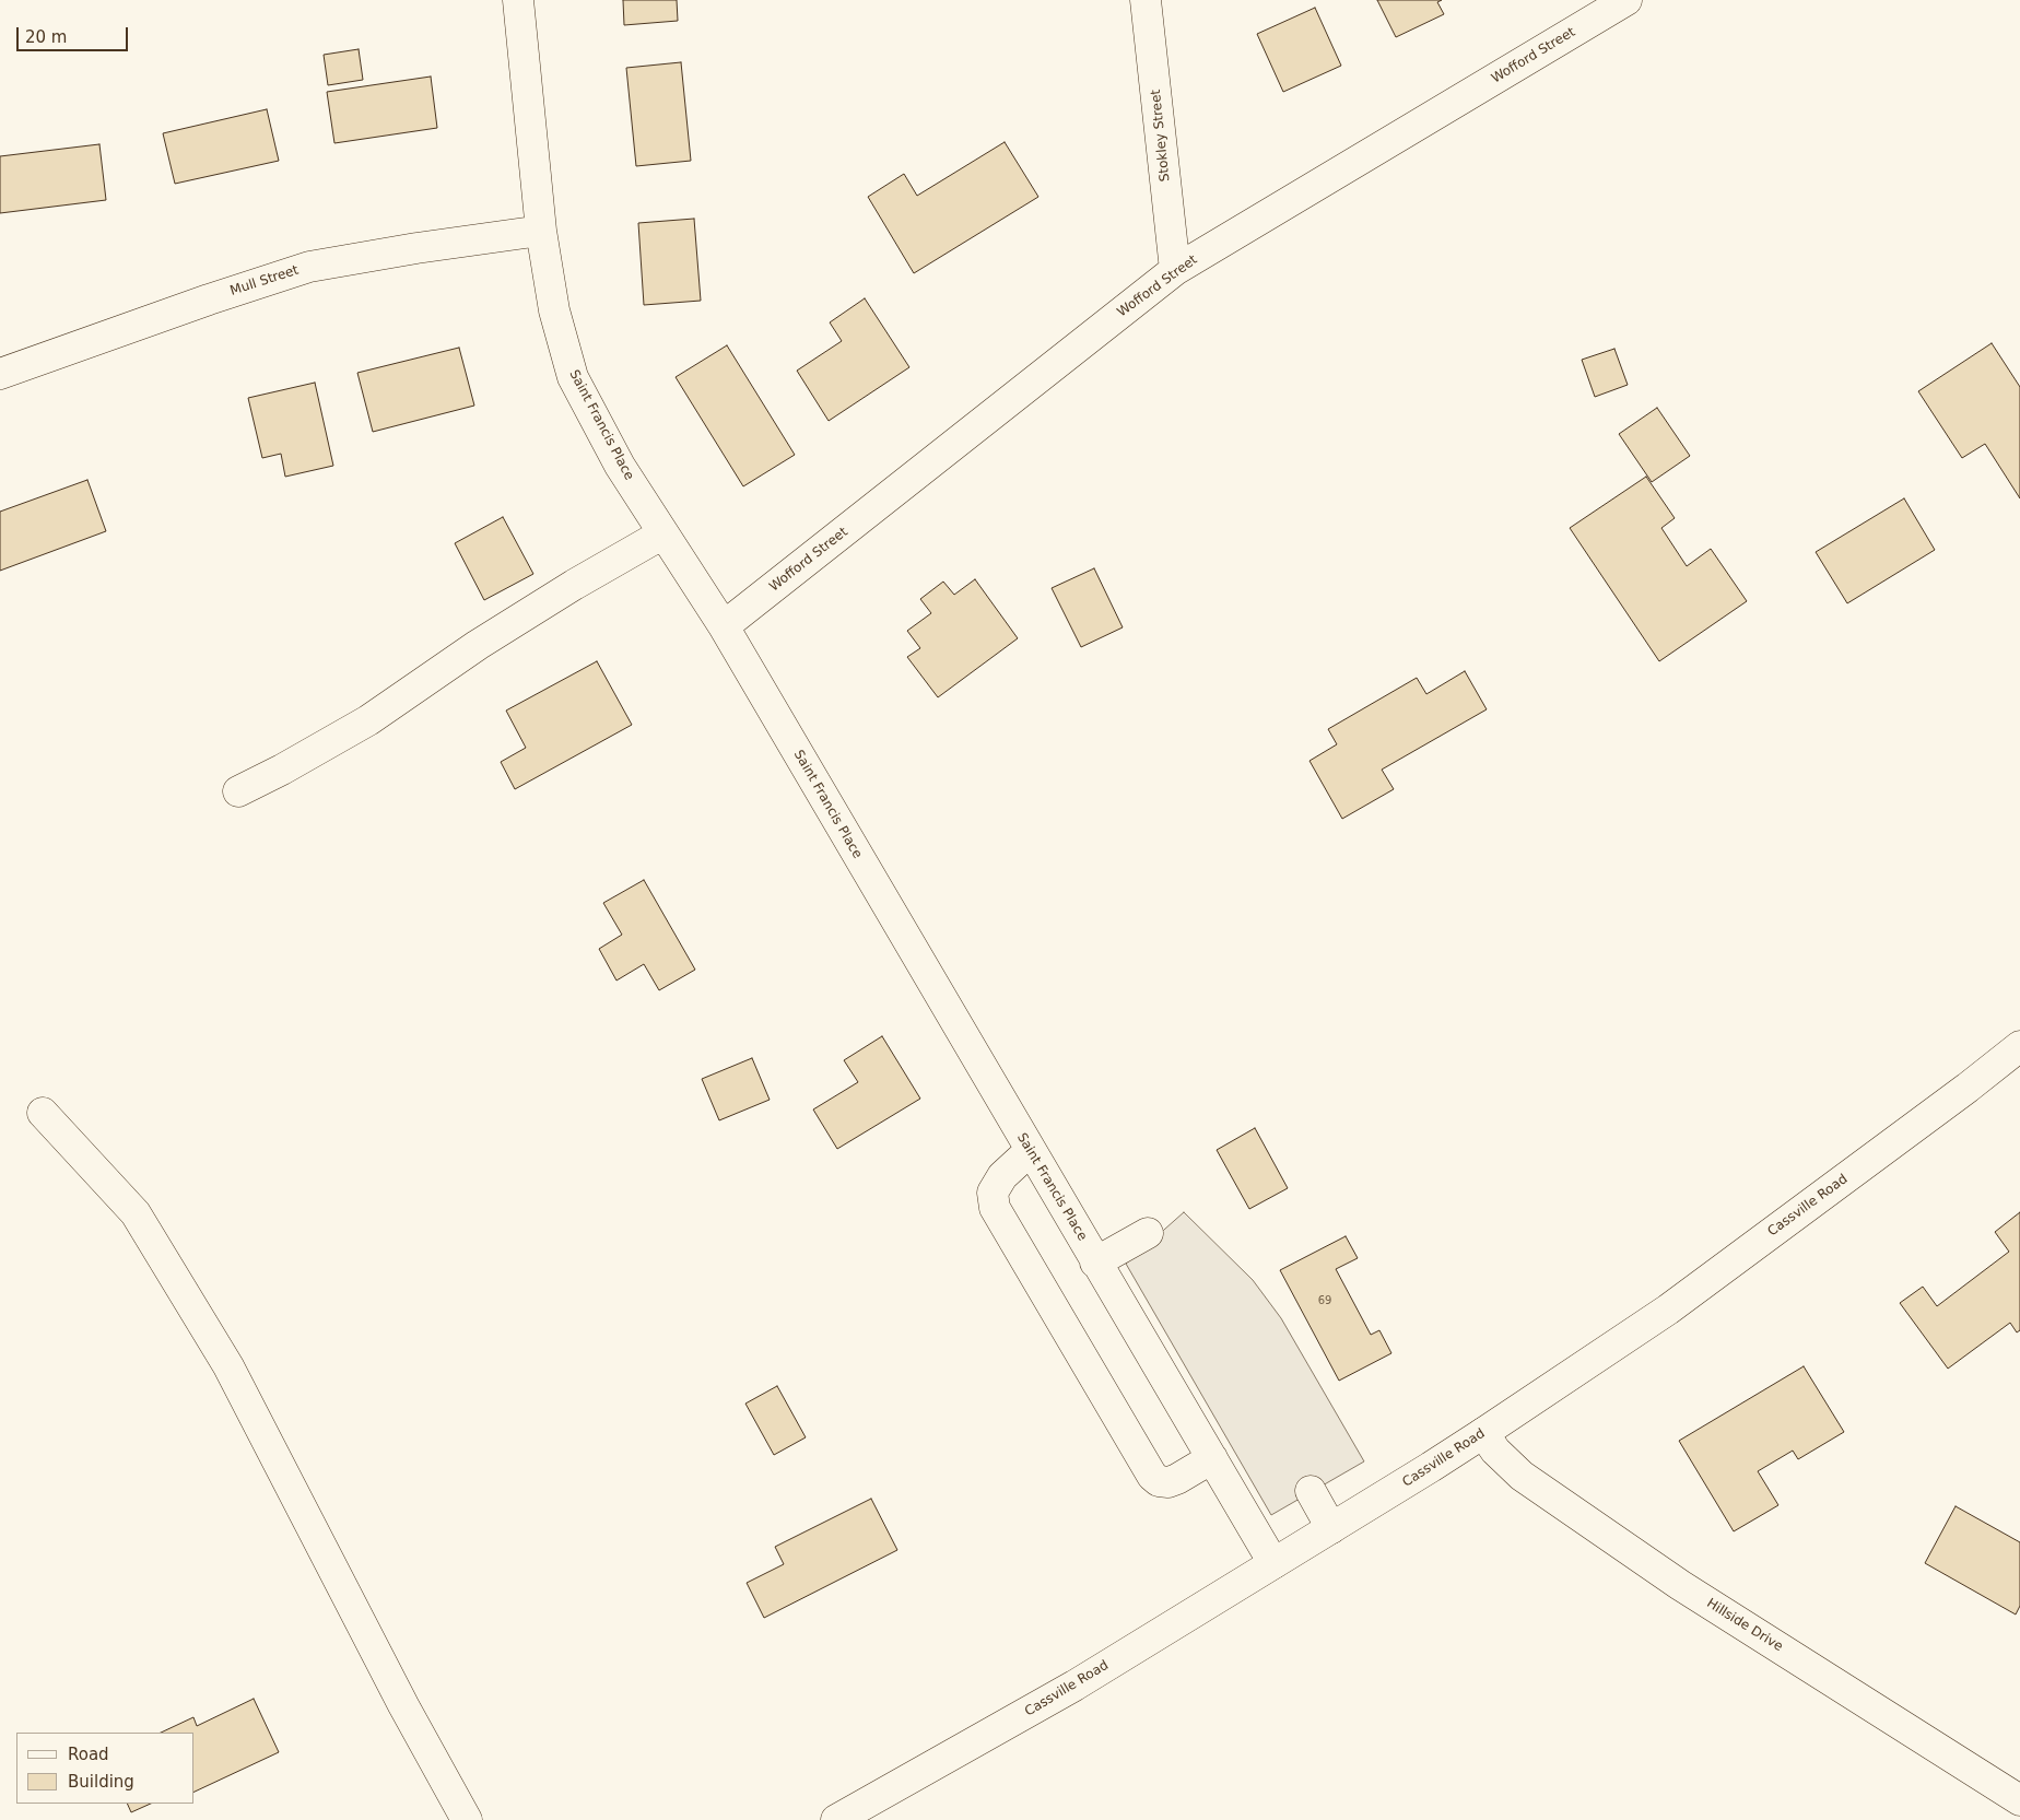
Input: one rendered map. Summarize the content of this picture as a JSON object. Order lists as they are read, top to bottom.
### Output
{
  "streets": {
    "street": [
      "Wofford Street",
      "Stokley Street",
      "Mull Street",
      "Saint Francis Place",
      "Cassville Road",
      "Hillside Drive"
    ]
  },
  "crossings": [
    ["Wofford Street", "Stokley Street"],
    ["Wofford Street", "Saint Francis Place"],
    ["Mull Street", "Saint Francis Place"],
    ["Saint Francis Place", "Cassville Road"],
    ["Cassville Road", "Hillside Drive"]
  ],
  "house_numbers": ["69"],
  "legend": ["Road", "Building"],
  "scale_bar": "20 m"
}
